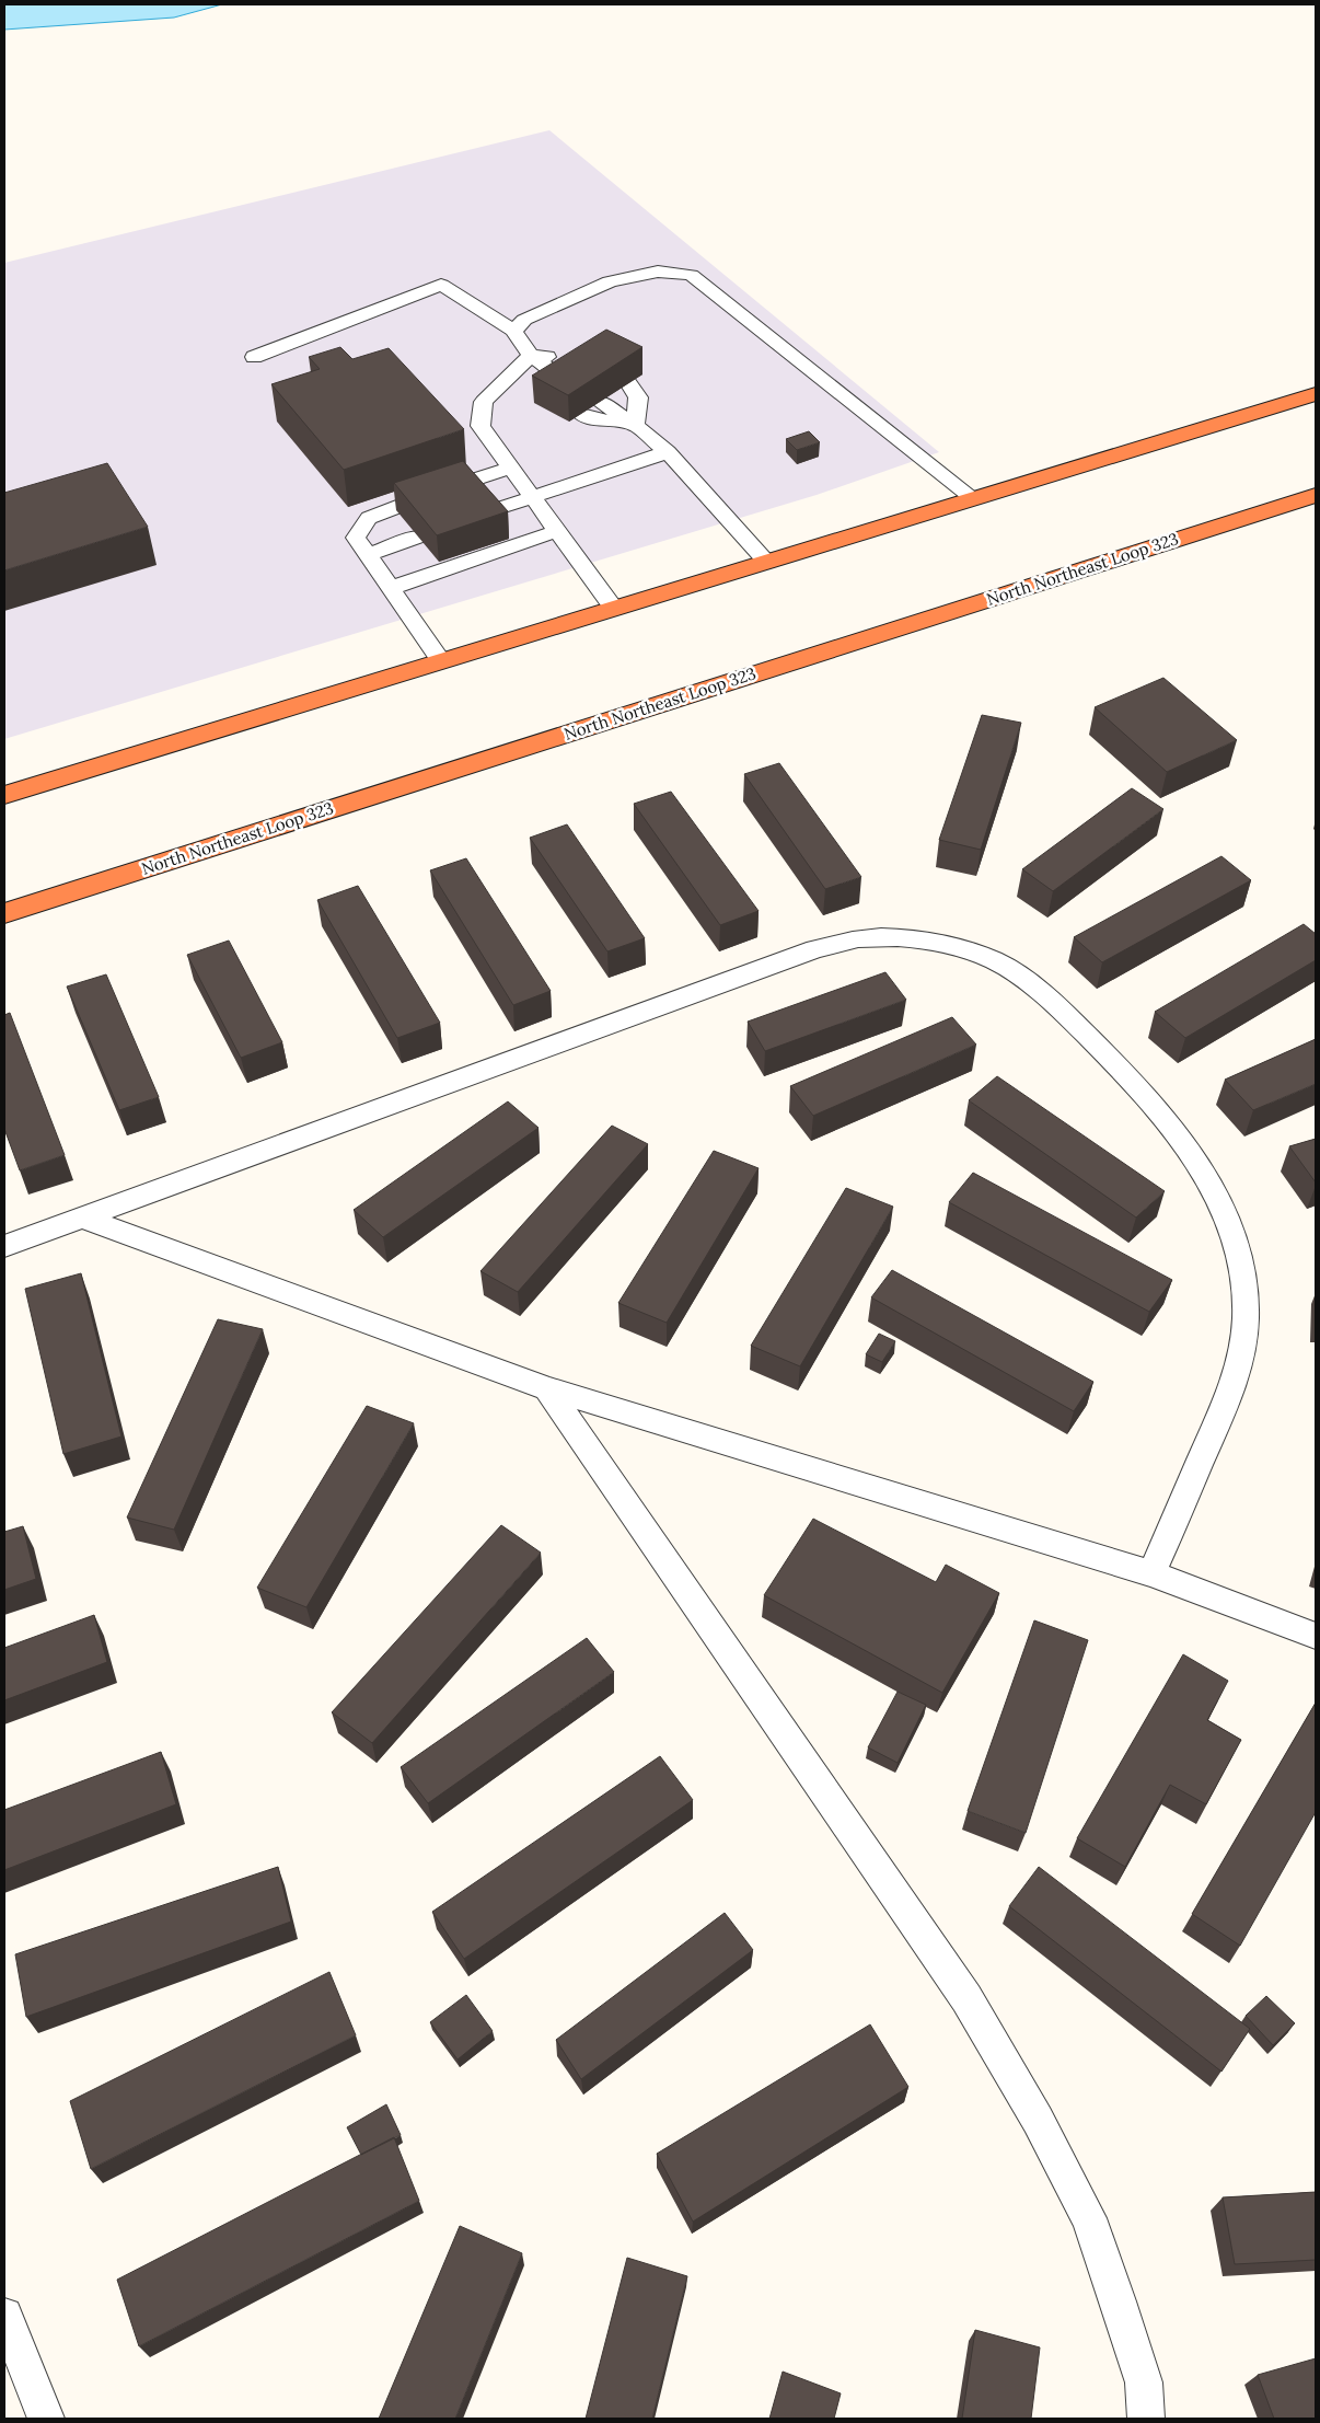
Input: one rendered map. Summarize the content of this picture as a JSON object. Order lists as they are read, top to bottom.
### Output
{
  "streets": {
    "highway": ["North Northeast Loop 323"]
  }
}
